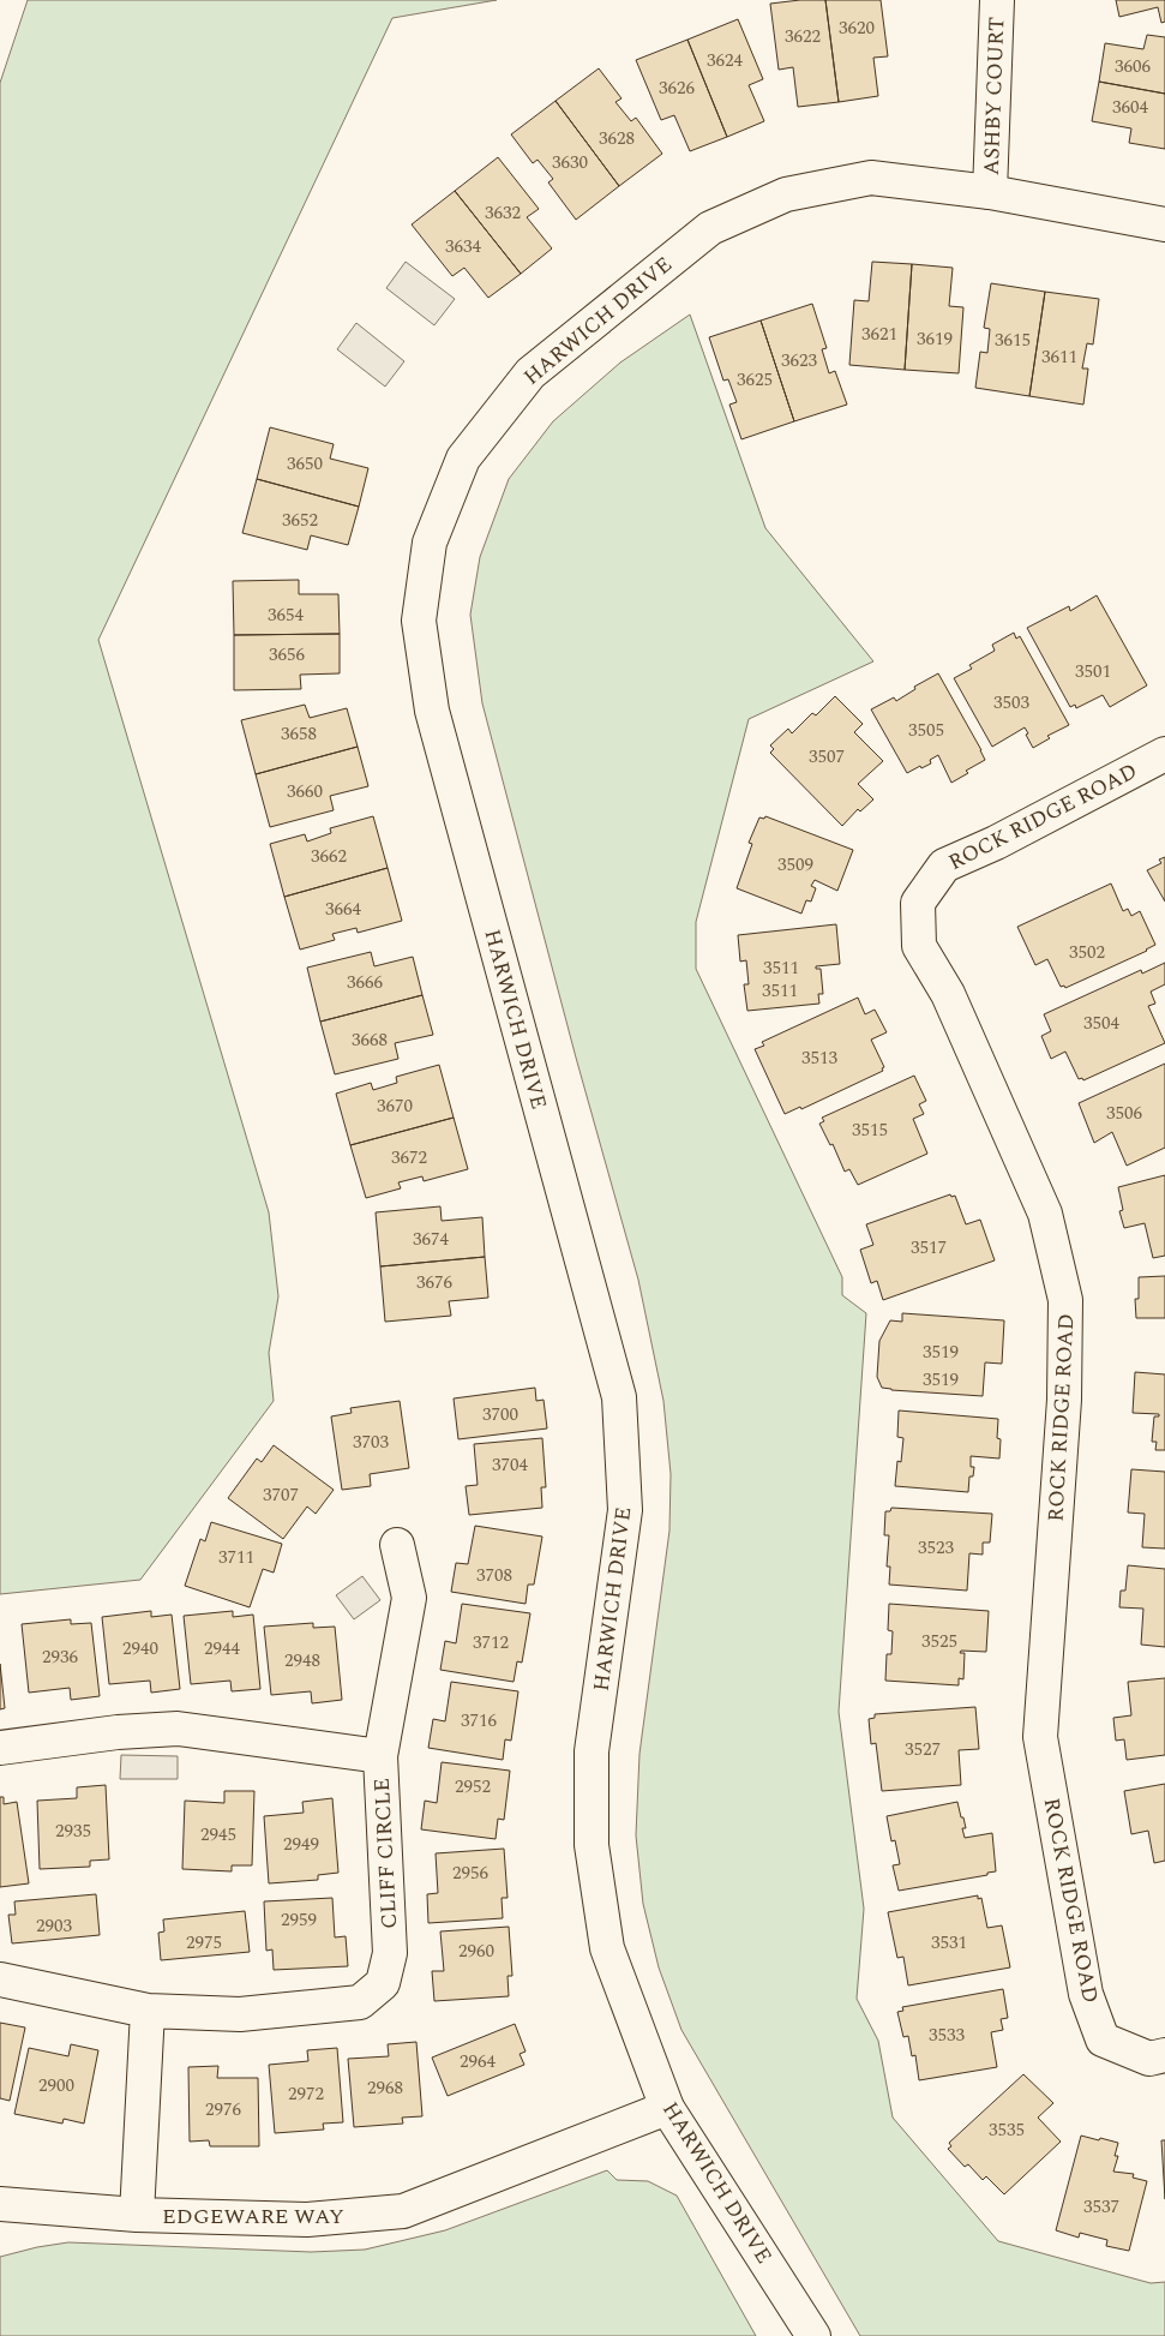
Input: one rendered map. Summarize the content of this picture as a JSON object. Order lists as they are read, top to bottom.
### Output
{
  "streets": {
    "street": [
      "ASHBY COURT",
      "HARWICH DRIVE",
      "ROCK RIDGE ROAD",
      "CLIFF CIRCLE",
      "EDGEWARE WAY"
    ]
  },
  "crossings": [
    ["ASHBY COURT", "HARWICH DRIVE"],
    ["HARWICH DRIVE", "EDGEWARE WAY"]
  ],
  "house_numbers": [
    "3620",
    "3622",
    "3624",
    "3606",
    "3626",
    "3604",
    "3628",
    "3630",
    "3632",
    "3634",
    "3621",
    "3619",
    "3615",
    "3611",
    "3623",
    "3625",
    "3650",
    "3652",
    "3654",
    "3656",
    "3501",
    "3503",
    "3505",
    "3658",
    "3507",
    "3660",
    "3662",
    "3509",
    "3664",
    "3502",
    "3511",
    "3666",
    "3511",
    "3504",
    "3668",
    "3513",
    "3670",
    "3506",
    "3515",
    "3672",
    "3674",
    "3517",
    "3676",
    "3519",
    "3519",
    "3700",
    "3703",
    "3704",
    "3707",
    "3523",
    "3711",
    "3708",
    "3525",
    "3712",
    "2940",
    "2944",
    "2936",
    "2948",
    "3716",
    "3527",
    "2952",
    "2935",
    "2945",
    "2949",
    "2956",
    "2959",
    "2903",
    "2975",
    "3531",
    "2960",
    "3533",
    "2964",
    "2900",
    "2968",
    "2972",
    "2976",
    "3535",
    "3537"
  ]
}
